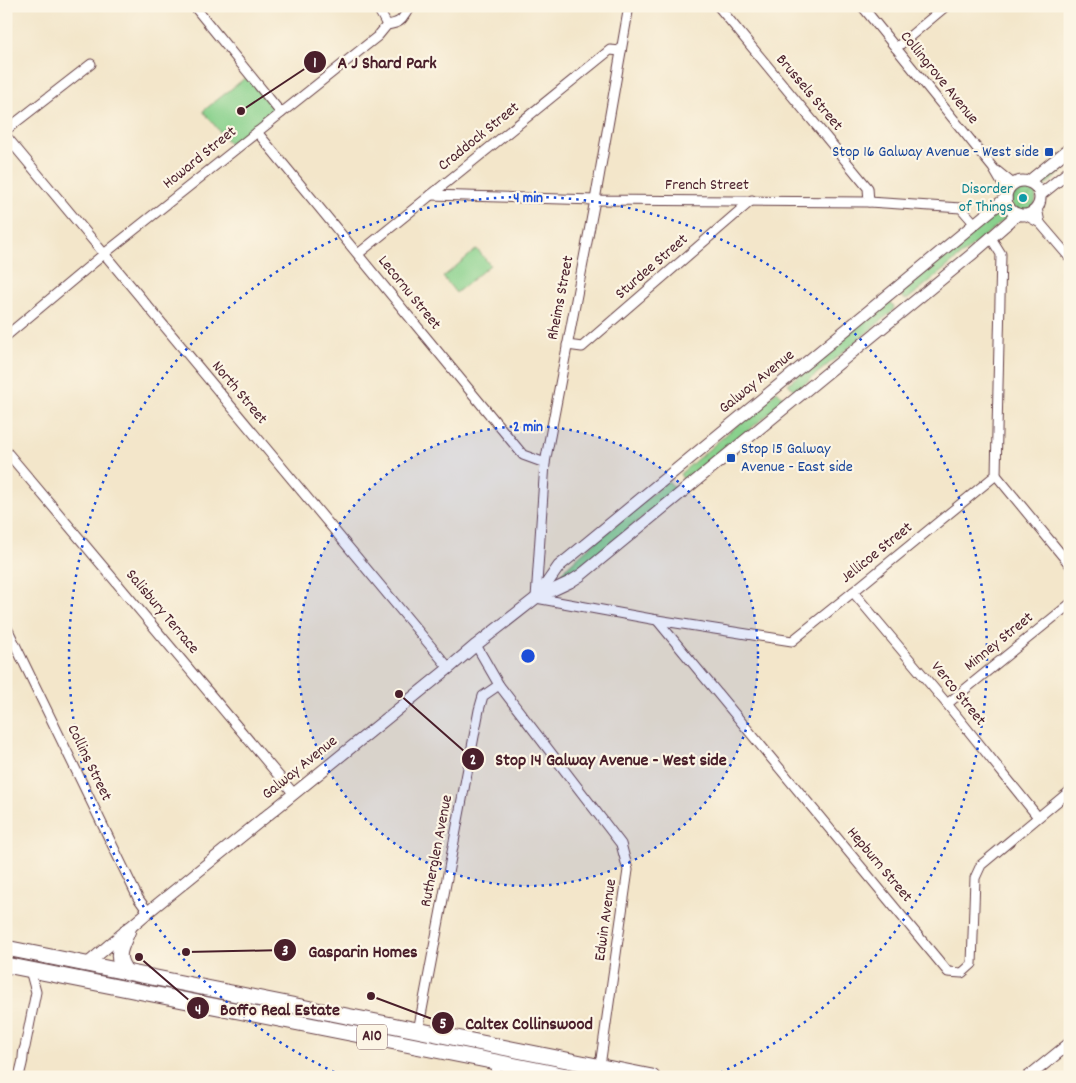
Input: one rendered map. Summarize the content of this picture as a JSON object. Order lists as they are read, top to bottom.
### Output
{
  "streets": {
    "highway": ["A10"],
    "street": [
      "Collingrove Avenue",
      "Brussels Street",
      "Craddock Street",
      "Howard Street",
      "French Street",
      "Sturdee Street",
      "Lecornu Street",
      "Rheims Street",
      "Galway Avenue",
      "North Street",
      "Jellicoe Street",
      "Salisbury Terrace",
      "Minney Street",
      "Verco Street",
      "Collins Street",
      "Rutherglen Avenue",
      "Hepburn Street",
      "Edwin Avenue"
    ]
  },
  "crossings": [
    ["Collingrove Avenue", "Galway Avenue"],
    ["Brussels Street", "French Street"],
    ["Craddock Street", "French Street"],
    ["Craddock Street", "Lecornu Street"],
    ["Craddock Street", "Rheims Street"],
    ["Howard Street", "Lecornu Street"],
    ["Howard Street", "North Street"],
    ["French Street", "Sturdee Street"],
    ["French Street", "Rheims Street"],
    ["French Street", "Galway Avenue"],
    ["Sturdee Street", "Rheims Street"],
    ["Lecornu Street", "Rheims Street"],
    ["Rheims Street", "Galway Avenue"],
    ["Rheims Street", "Jellicoe Street"],
    ["Galway Avenue", "North Street"],
    ["Galway Avenue", "Jellicoe Street"],
    ["Galway Avenue", "Salisbury Terrace"],
    ["Galway Avenue", "Collins Street"],
    ["Galway Avenue", "Edwin Avenue"],
    ["Galway Avenue", "A10"],
    ["Jellicoe Street", "Verco Street"],
    ["Jellicoe Street", "Hepburn Street"],
    ["Minney Street", "Verco Street"],
    ["Verco Street", "Hepburn Street"],
    ["Rutherglen Avenue", "Edwin Avenue"],
    ["Rutherglen Avenue", "A10"],
    ["Edwin Avenue", "A10"]
  ],
  "places": {
    "other": [
      "A J Shard Park",
      "Disorder of Things",
      "Stop 14 Galway Avenue - West side",
      "Gasparin Homes",
      "Boffo Real Estate",
      "Caltex Collinswood"
    ],
    "transit": ["Stop 16 Galway Avenue - West side", "Stop 15 Galway Avenue - East side"]
  },
  "rings": ["4 min", "2 min"]
}
